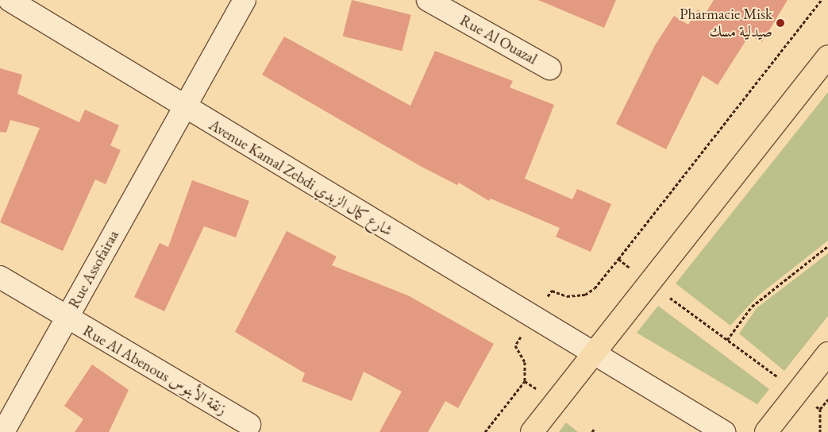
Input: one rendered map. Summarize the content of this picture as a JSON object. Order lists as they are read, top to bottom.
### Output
{
  "streets": {
    "street": [
      "Rue Al Ouazal",
      "Avenue Kamal Zebdi شارع كمال الزبدي",
      "Rue Assofairaa",
      "Rue Al Abenous زنقة الأبنوس"
    ]
  },
  "crossings": [
    ["Avenue Kamal Zebdi شارع كمال الزبدي", "Rue Assofairaa"],
    ["Rue Assofairaa", "Rue Al Abenous زنقة الأبنوس"]
  ],
  "places": ["Pharmacie Misk صيدلية مسك"]
}
